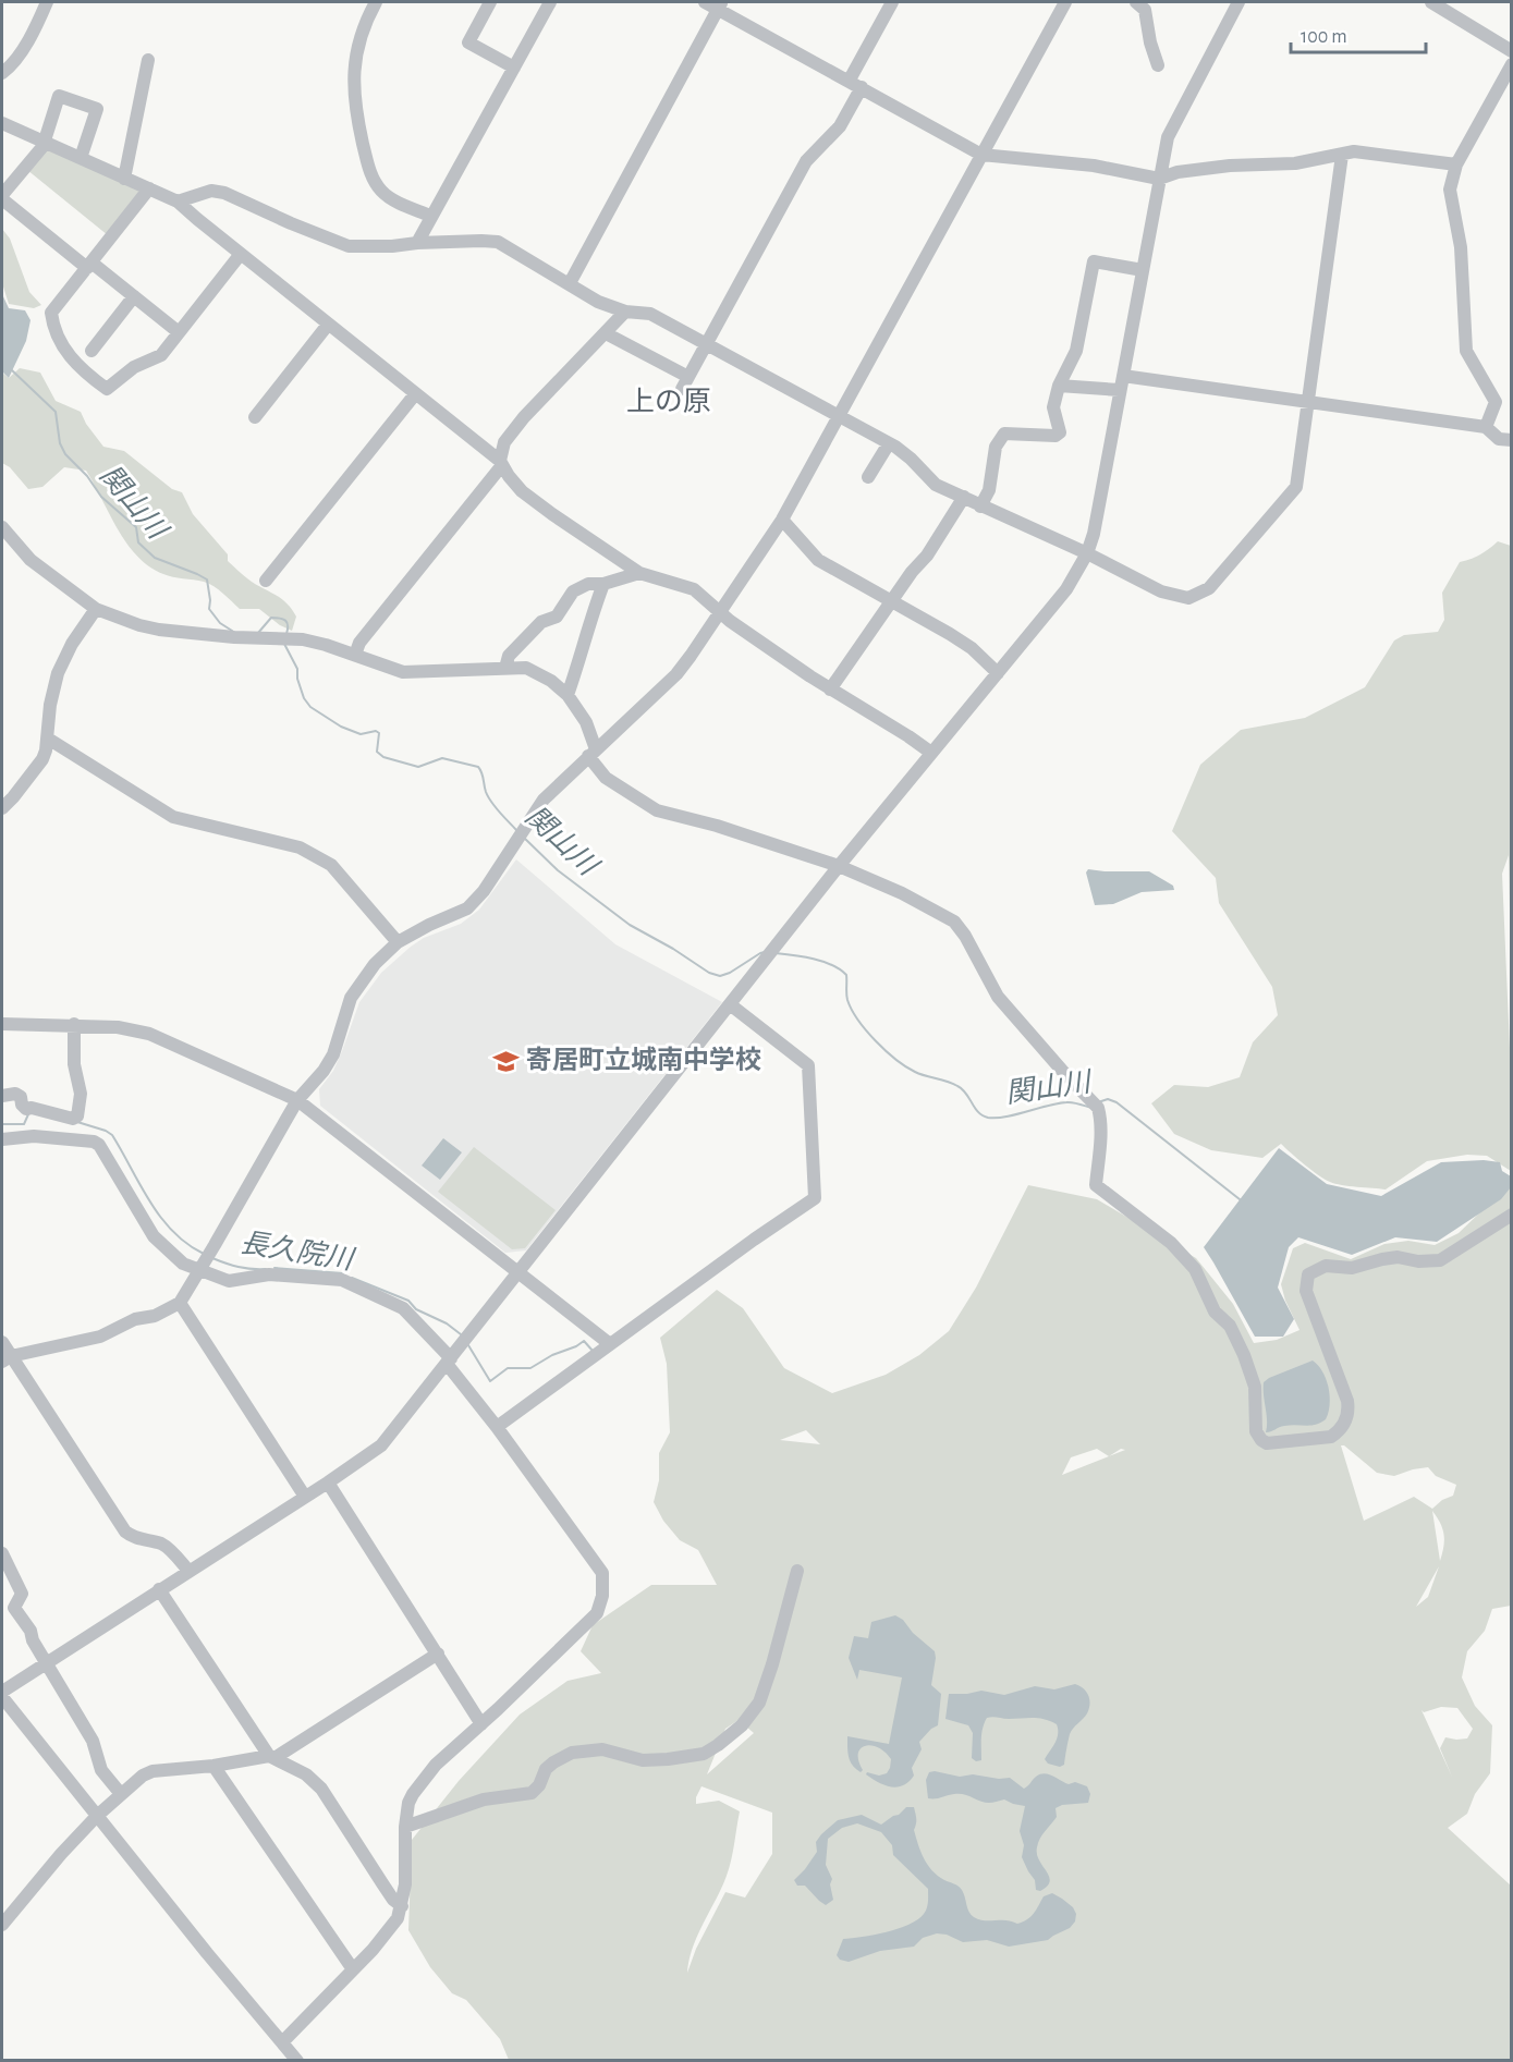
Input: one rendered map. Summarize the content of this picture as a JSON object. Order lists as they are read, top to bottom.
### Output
{
  "districts": ["上の原"],
  "water": ["関山川", "長久院川"],
  "places": {
    "school or university": ["寄居町立城南中学校"]
  },
  "scale_bar": "100 m"
}
